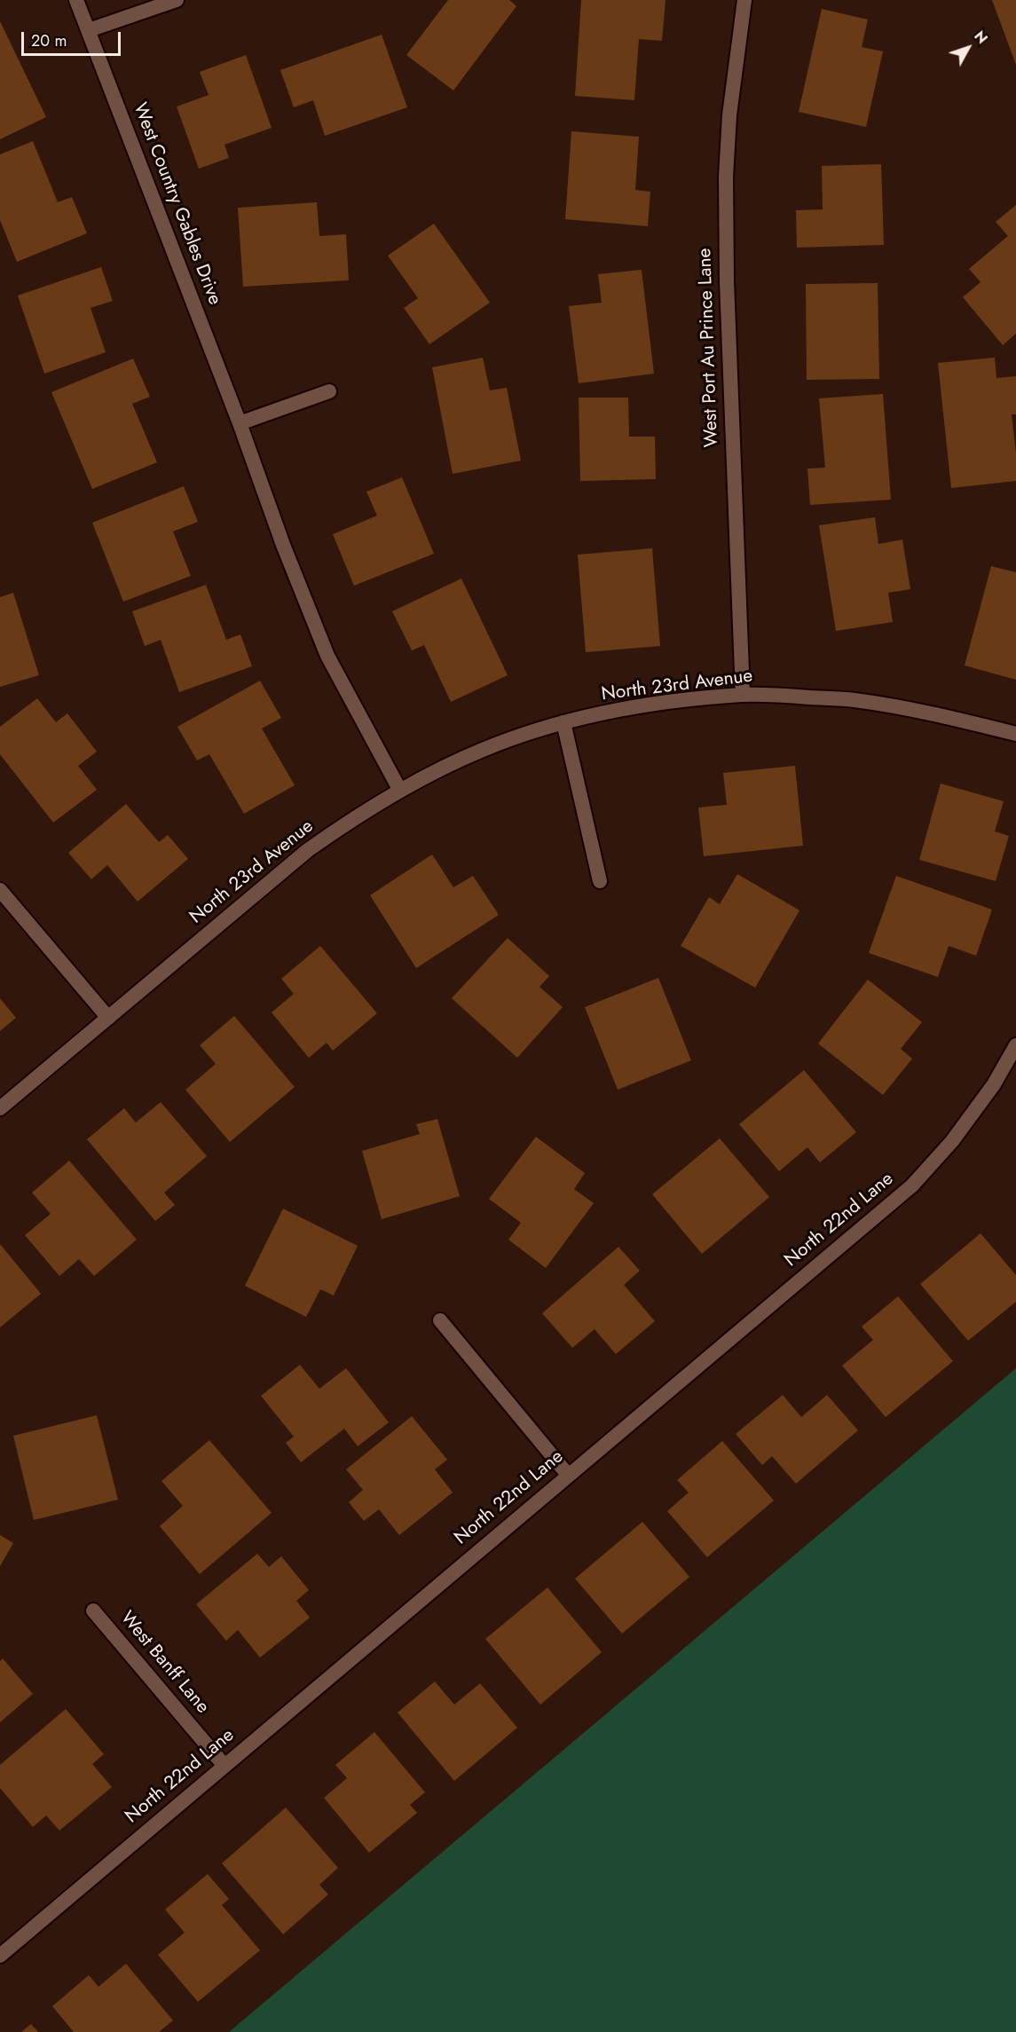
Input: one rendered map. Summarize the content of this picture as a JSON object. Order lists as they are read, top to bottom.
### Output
{
  "streets": {
    "street": [
      "West Country Gables Drive",
      "West Port Au Prince Lane",
      "North 23rd Avenue",
      "North 22nd Lane",
      "West Banff Lane"
    ]
  },
  "crossings": [
    ["West Country Gables Drive", "North 23rd Avenue"],
    ["West Port Au Prince Lane", "North 23rd Avenue"],
    ["North 22nd Lane", "West Banff Lane"]
  ],
  "scale_bar": "20 m",
  "north": "top right"
}
